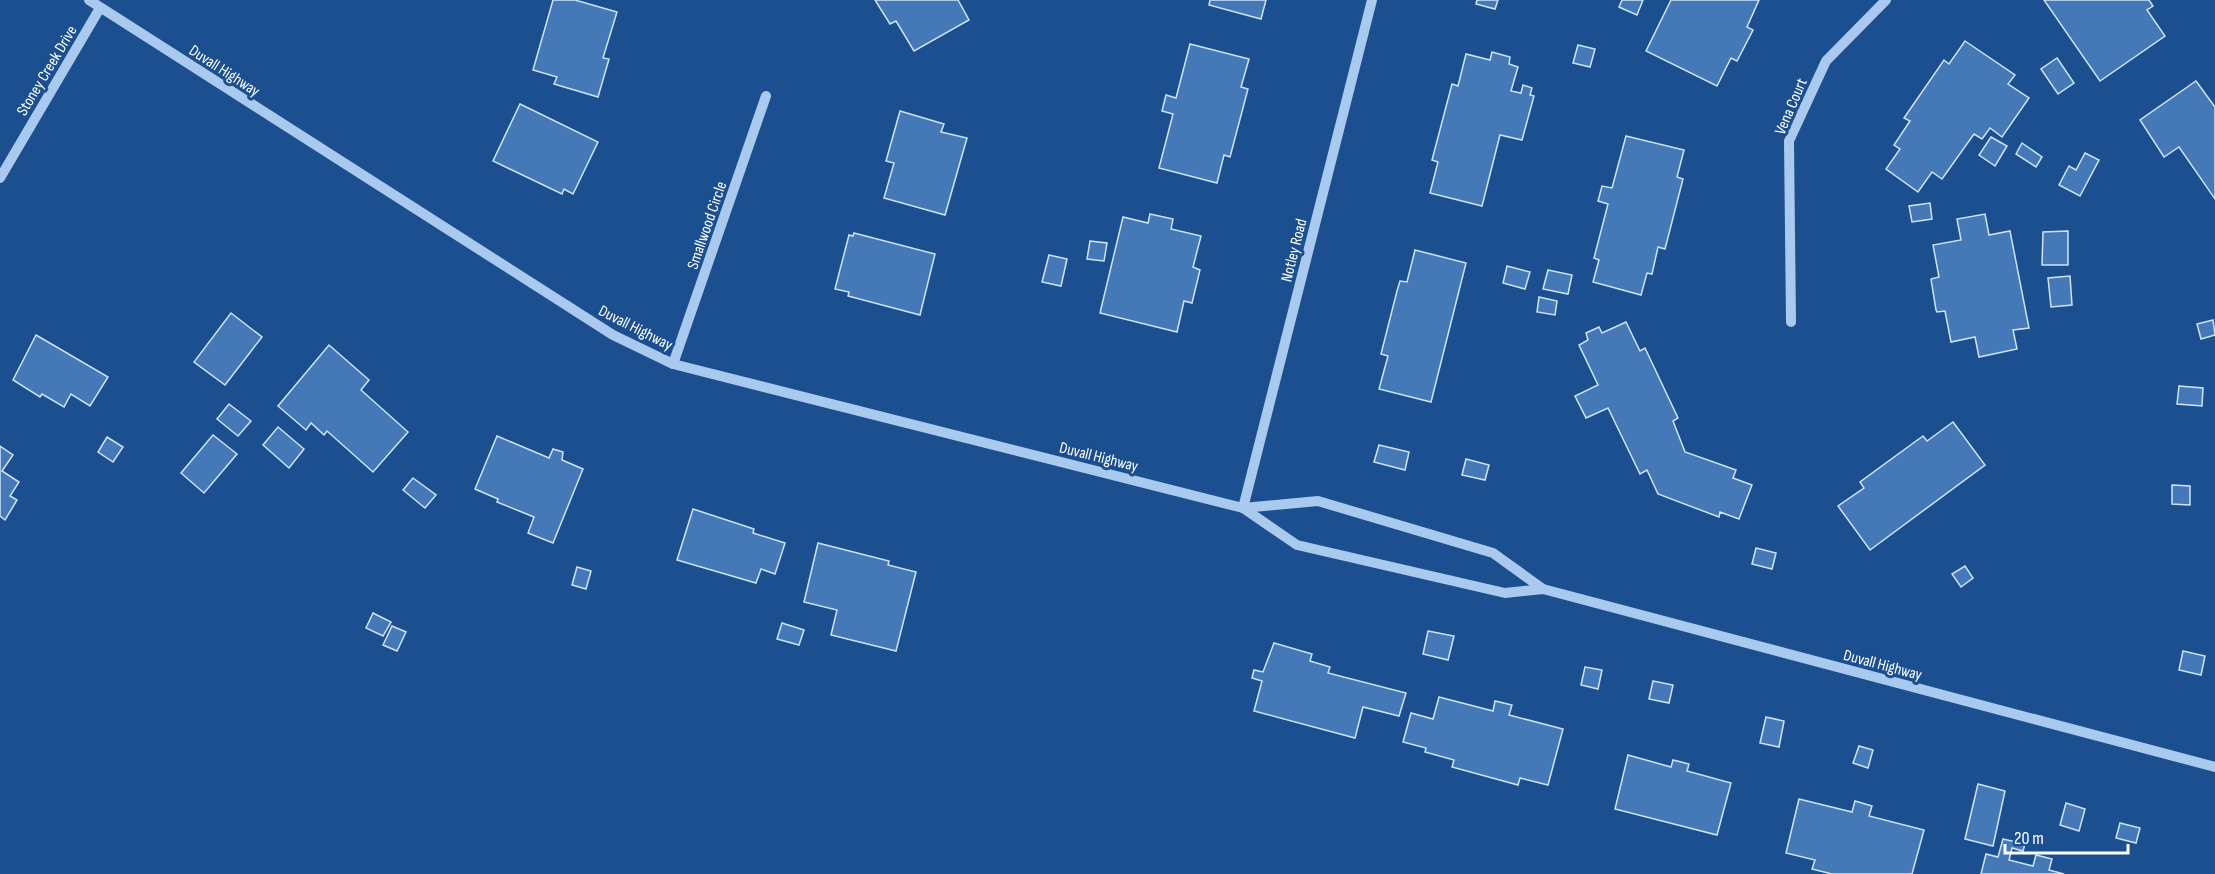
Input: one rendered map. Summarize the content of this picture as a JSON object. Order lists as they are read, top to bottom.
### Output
{
  "streets": {
    "street": [
      "Stoney Creek Drive",
      "Duvall Highway",
      "Vena Court",
      "Smallwood Circle",
      "Notley Road"
    ]
  },
  "crossings": [
    ["Stoney Creek Drive", "Duvall Highway"],
    ["Duvall Highway", "Smallwood Circle"],
    ["Duvall Highway", "Notley Road"]
  ],
  "scale_bar": "20 m"
}
